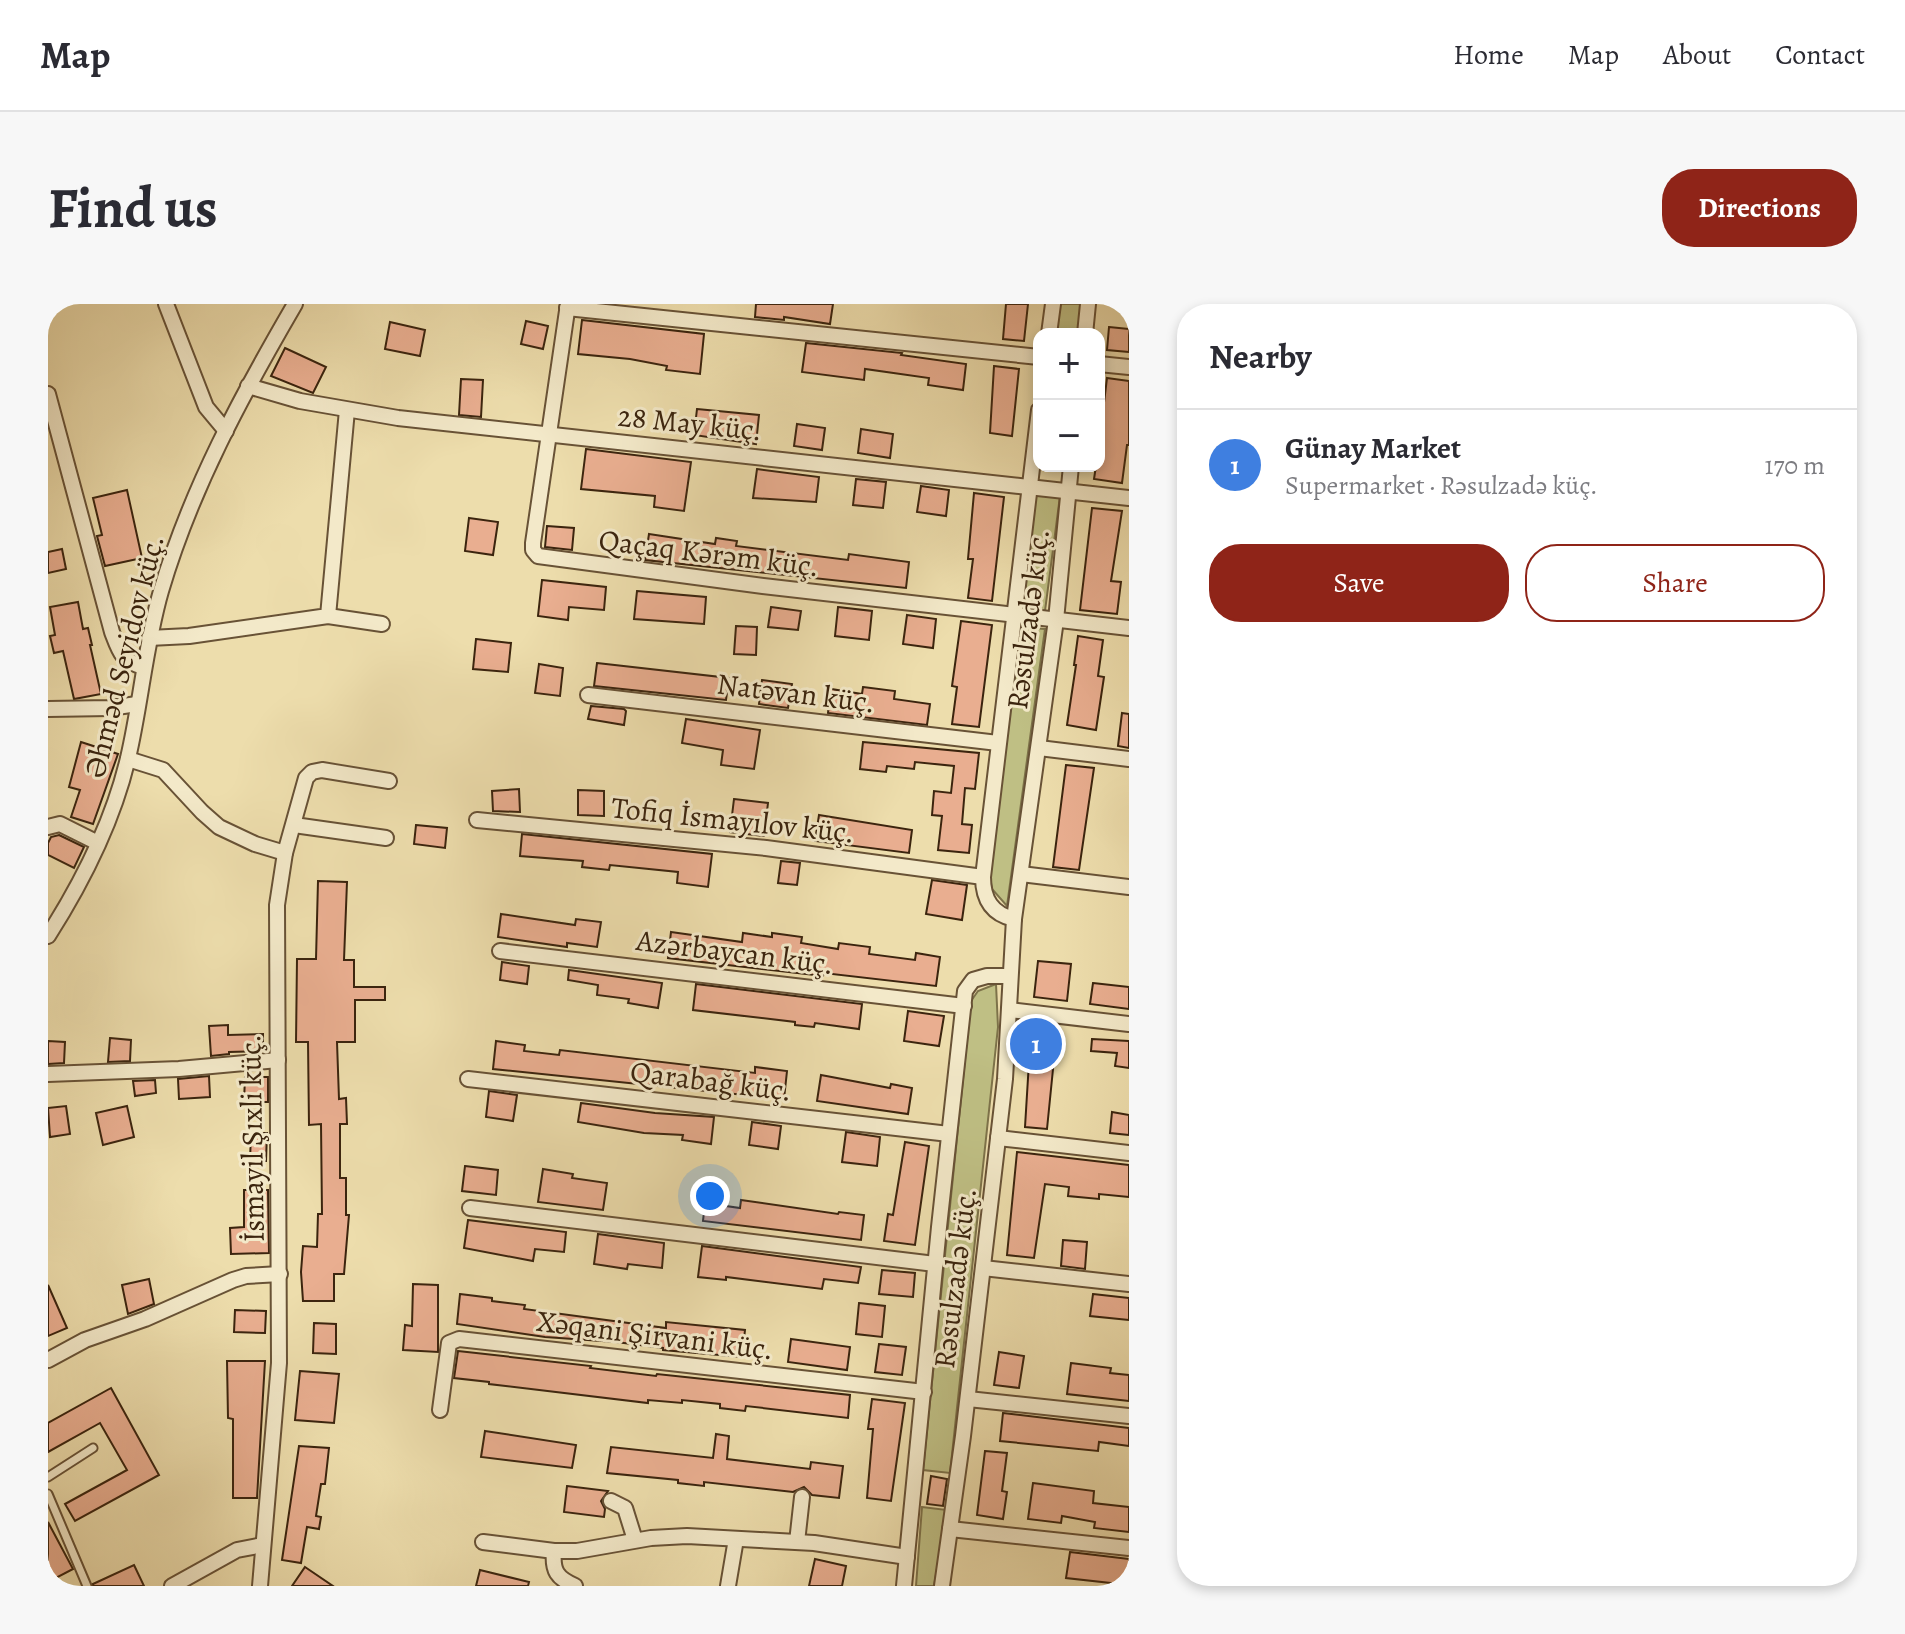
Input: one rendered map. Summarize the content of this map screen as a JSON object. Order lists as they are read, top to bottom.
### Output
{
  "streets": {
    "street": [
      "28 May küç.",
      "Qaçaq Kərəm küç.",
      "Rəsulzadə küç.",
      "Əhməd Seyidov küç.",
      "Natəvan küç.",
      "Tofiq İsmayılov küç.",
      "Azərbaycan küç.",
      "Qarabağ küç.",
      "İsmayil Şıxli küç.",
      "Xəqani Şirvani küç."
    ]
  },
  "crossings": [
    ["28 May küç.", "Qaçaq Kərəm küç."],
    ["28 May küç.", "Rəsulzadə küç."],
    ["28 May küç.", "Əhməd Seyidov küç."],
    ["Qaçaq Kərəm küç.", "Rəsulzadə küç."]
  ],
  "page": {
    "header": "Map",
    "nav": [
      "Home",
      "Map",
      "About",
      "Contact"
    ],
    "buttons": [
      "Directions",
      ["Save", "Share"]
    ],
    "title": "Find us",
    "heading": "Nearby",
    "map_buttons": ["+", "−"],
    "list": [
      {
        "mark": "1",
        "name": "Günay Market",
        "note": "Supermarket · Rəsulzadə küç.",
        "value": "170 m"
      }
    ],
    "pins": "1"
  }
}
